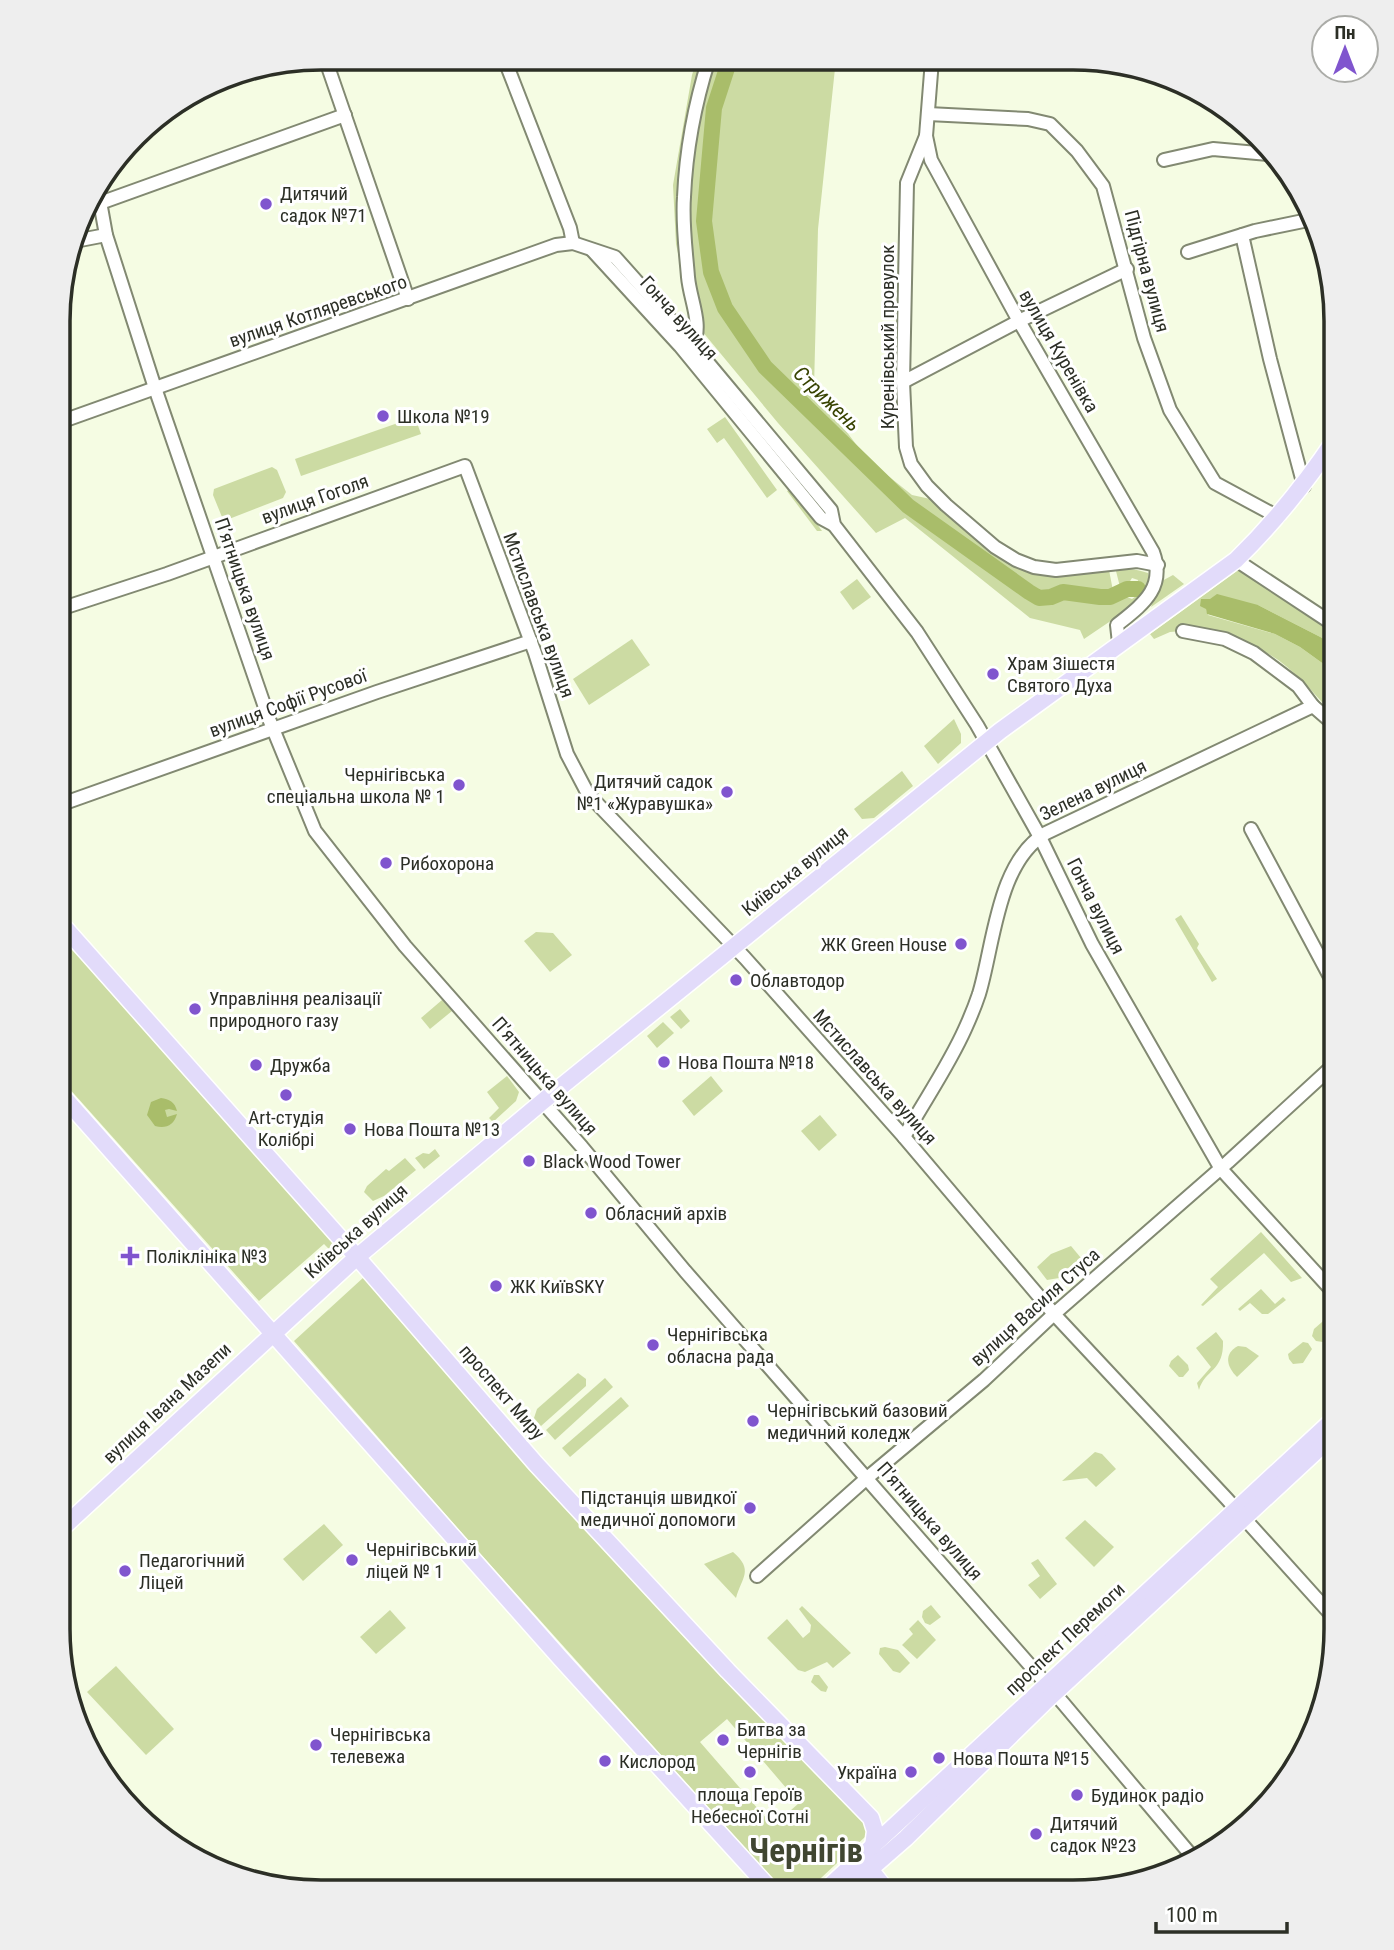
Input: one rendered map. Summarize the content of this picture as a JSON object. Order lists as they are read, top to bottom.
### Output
{
  "streets": {
    "main road": [
      "Київська вулиця",
      "проспект Миру",
      "вулиця Івана Мазепи",
      "проспект Перемоги"
    ],
    "street": [
      "Підгірна вулиця",
      "вулиця Котляревського",
      "Гонча вулиця",
      "Куренівський провулок",
      "вулиця Куренівка",
      "вулиця Гоголя",
      "Пʼятницька вулиця",
      "Мстиславська вулиця",
      "вулиця Софії Русової",
      "Зелена вулиця",
      "вулиця Василя Стуса"
    ]
  },
  "crossings": [
    ["Підгірна вулиця", "вулиця Куренівка"],
    ["Підгірна вулиця", "Київська вулиця"],
    ["вулиця Котляревського", "Гонча вулиця"],
    ["вулиця Котляревського", "Пʼятницька вулиця"],
    ["Гонча вулиця", "Зелена вулиця"],
    ["Гонча вулиця", "Київська вулиця"],
    ["Гонча вулиця", "вулиця Василя Стуса"],
    ["Куренівський провулок", "вулиця Куренівка"],
    ["вулиця Гоголя", "Пʼятницька вулиця"],
    ["вулиця Гоголя", "Мстиславська вулиця"],
    ["Пʼятницька вулиця", "вулиця Софії Русової"],
    ["Пʼятницька вулиця", "Київська вулиця"],
    ["Пʼятницька вулиця", "вулиця Василя Стуса"],
    ["Пʼятницька вулиця", "проспект Перемоги"],
    ["Мстиславська вулиця", "вулиця Софії Русової"],
    ["Мстиславська вулиця", "Зелена вулиця"],
    ["Мстиславська вулиця", "Київська вулиця"],
    ["Мстиславська вулиця", "вулиця Василя Стуса"],
    ["Мстиславська вулиця", "проспект Перемоги"],
    ["Київська вулиця", "проспект Миру"],
    ["Київська вулиця", "вулиця Івана Мазепи"]
  ],
  "districts": ["Чернігів"],
  "water": ["Стрижень"],
  "places": {
    "other": [
      "Дитячий садок №71",
      "Школа №19",
      "Храм Зішестя Святого Духа",
      "Чернігівська спеціальна школа № 1",
      "Дитячий садок №1 «Журавушка»",
      "Рибохорона",
      "ЖК Green House",
      "Облавтодор",
      "Управління реалізації природного газу",
      "Нова Пошта №18",
      "Дружба",
      "Art-студія Колібрі",
      "Нова Пошта №13",
      "Black Wood Tower",
      "Обласний архів",
      "ЖК КиївSKY",
      "Чернігівська обласна рада",
      "Чернігівський базовий медичний коледж",
      "Підстанція швидкої медичної допомоги",
      "Чернігівський ліцей № 1",
      "Педагогічний Ліцей",
      "Битва за Чернігів",
      "Чернігівська телевежа",
      "Нова Пошта №15",
      "Кислород",
      "площа Героїв Небесної Сотні",
      "Україна",
      "Будинок радіо",
      "Дитячий садок №23"
    ],
    "health": ["Поліклініка №3"]
  },
  "scale_bar": "100 m",
  "north": "top"
}
